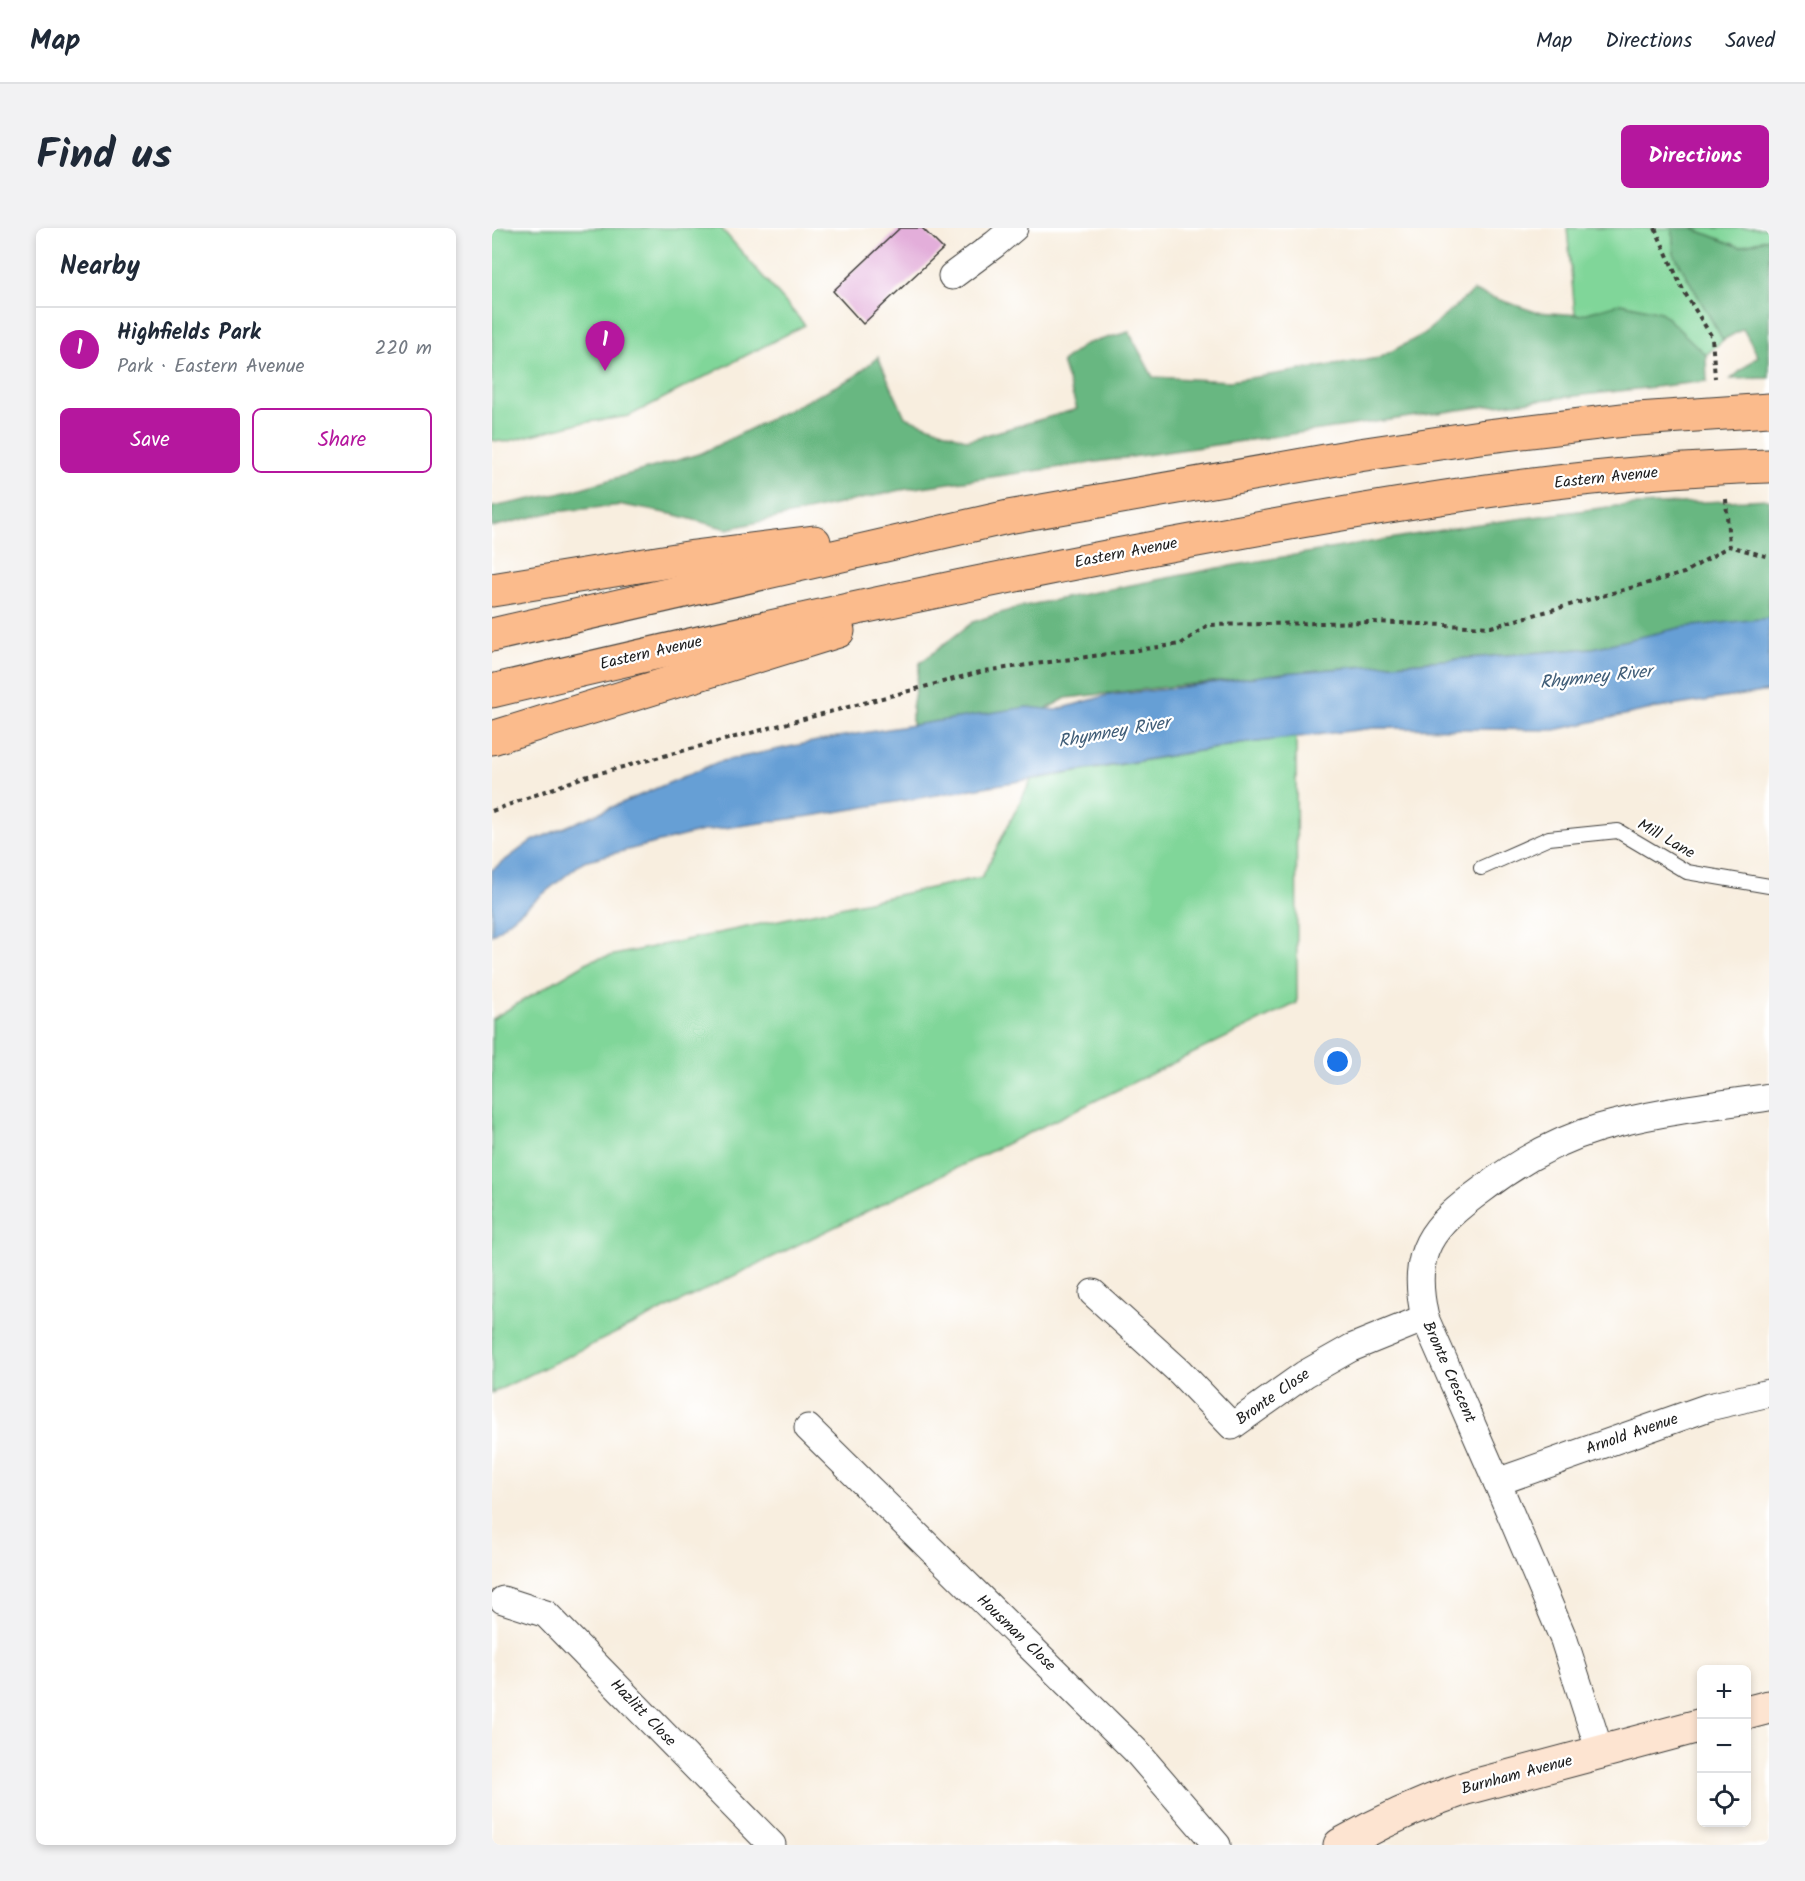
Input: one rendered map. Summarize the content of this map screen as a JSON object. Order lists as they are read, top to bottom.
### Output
{
  "streets": {
    "highway": ["Eastern Avenue"],
    "street": [
      "Bronte Crescent",
      "Bronte Close",
      "Arnold Avenue",
      "Housman Close",
      "Hazlitt Close",
      "Burnham Avenue"
    ],
    "lane": ["Mill Lane"]
  },
  "crossings": [
    ["Bronte Crescent", "Bronte Close"],
    ["Bronte Crescent", "Arnold Avenue"],
    ["Bronte Crescent", "Burnham Avenue"]
  ],
  "water": ["Rhymney River"],
  "page": {
    "header": "Map",
    "nav": ["Map", "Directions", "Saved"],
    "title": "Find us",
    "buttons": [
      "Directions",
      ["Save", "Share"]
    ],
    "heading": "Nearby",
    "list": [
      {
        "mark": "1",
        "name": "Highfields Park",
        "note": "Park · Eastern Avenue",
        "value": "220 m"
      }
    ],
    "pins": "1",
    "map_buttons": ["+", "−"]
  }
}
